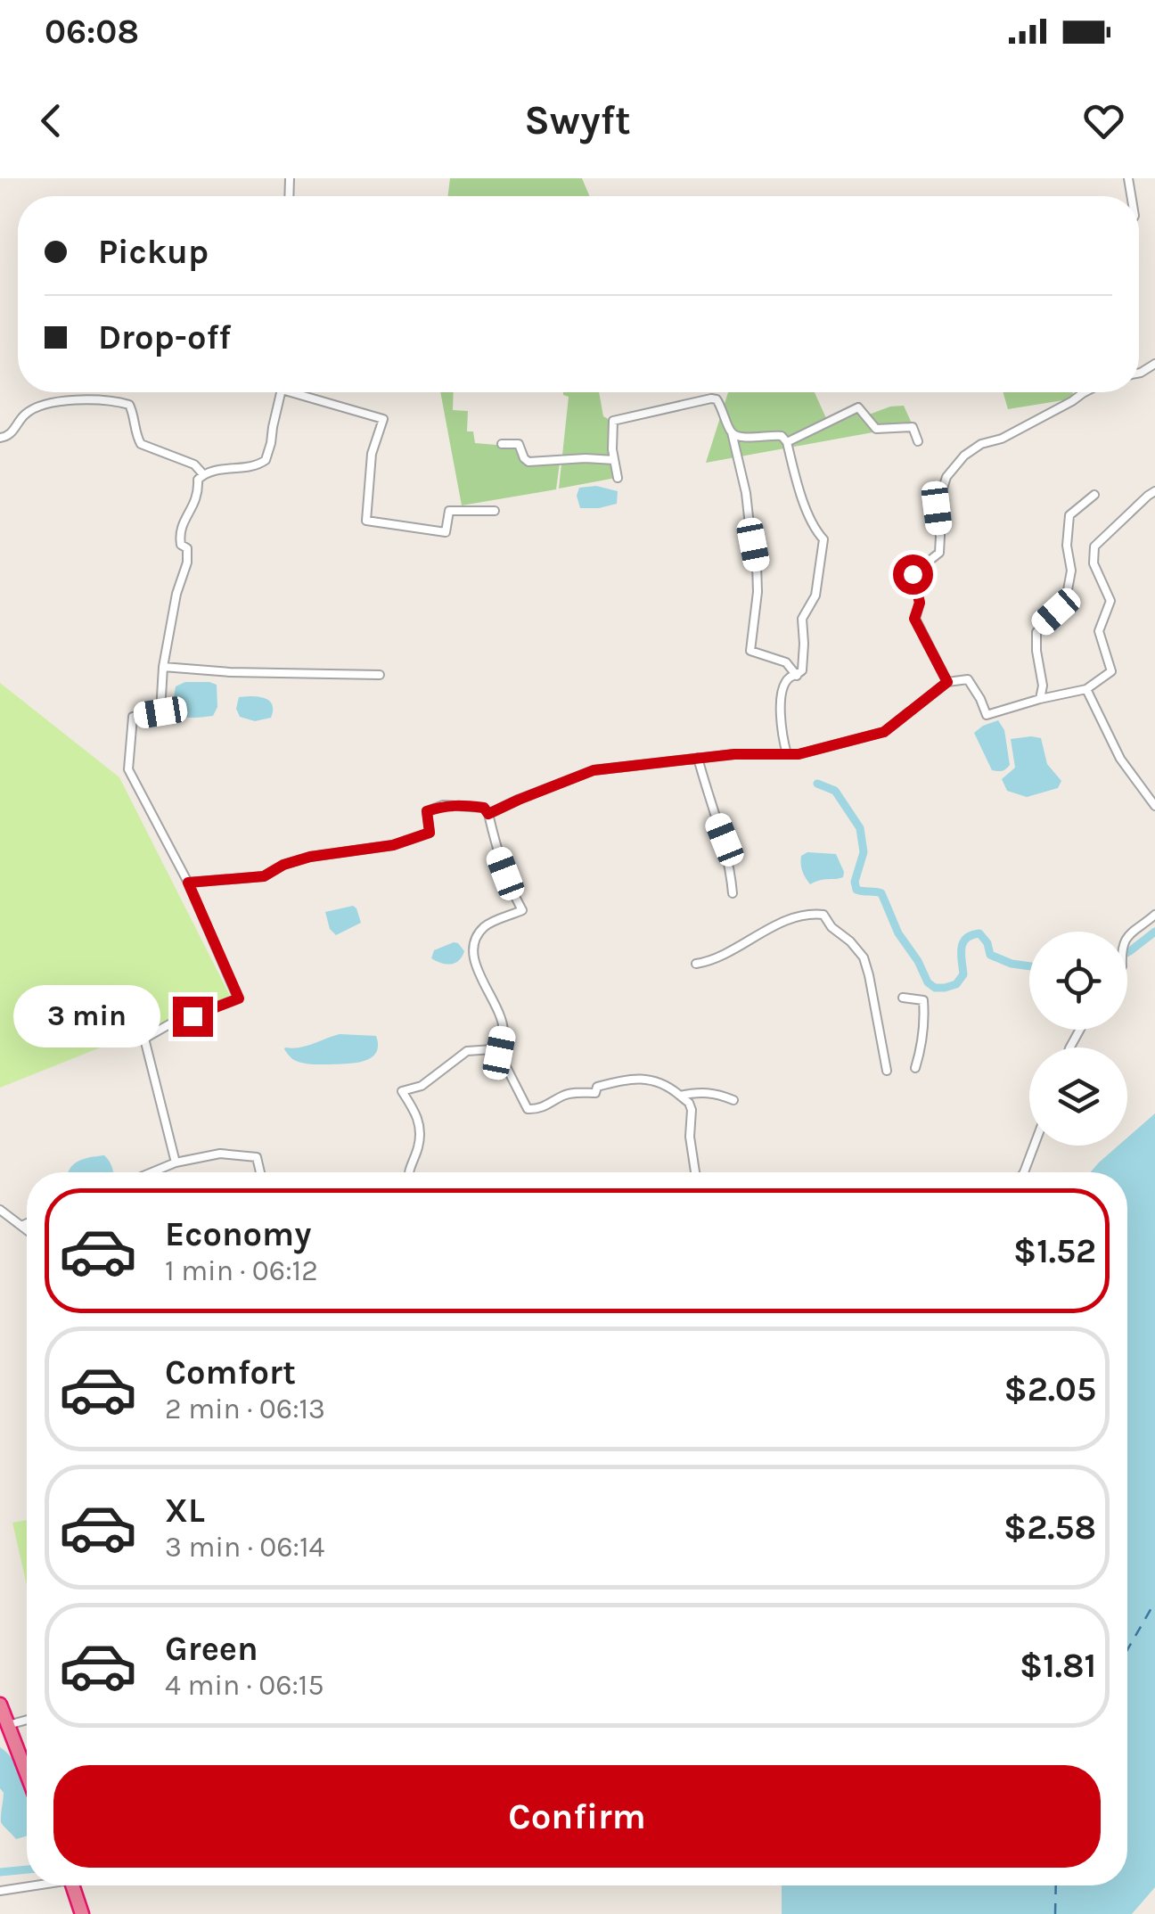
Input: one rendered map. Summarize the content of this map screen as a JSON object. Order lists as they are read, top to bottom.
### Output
{
  "page": {
    "status": "06:08",
    "header": "Swyft",
    "banner": ["Pickup", "Drop-off"],
    "bubble": "3 min",
    "list": [
      {
        "name": "Economy",
        "note": "1 min · 06:12",
        "value": "$1.52"
      },
      {
        "name": "Comfort",
        "note": "2 min · 06:13",
        "value": "$2.05"
      },
      {
        "name": "XL",
        "note": "3 min · 06:14",
        "value": "$2.58"
      },
      {
        "name": "Green",
        "note": "4 min · 06:15",
        "value": "$1.81"
      }
    ],
    "buttons": "Confirm"
  }
}
